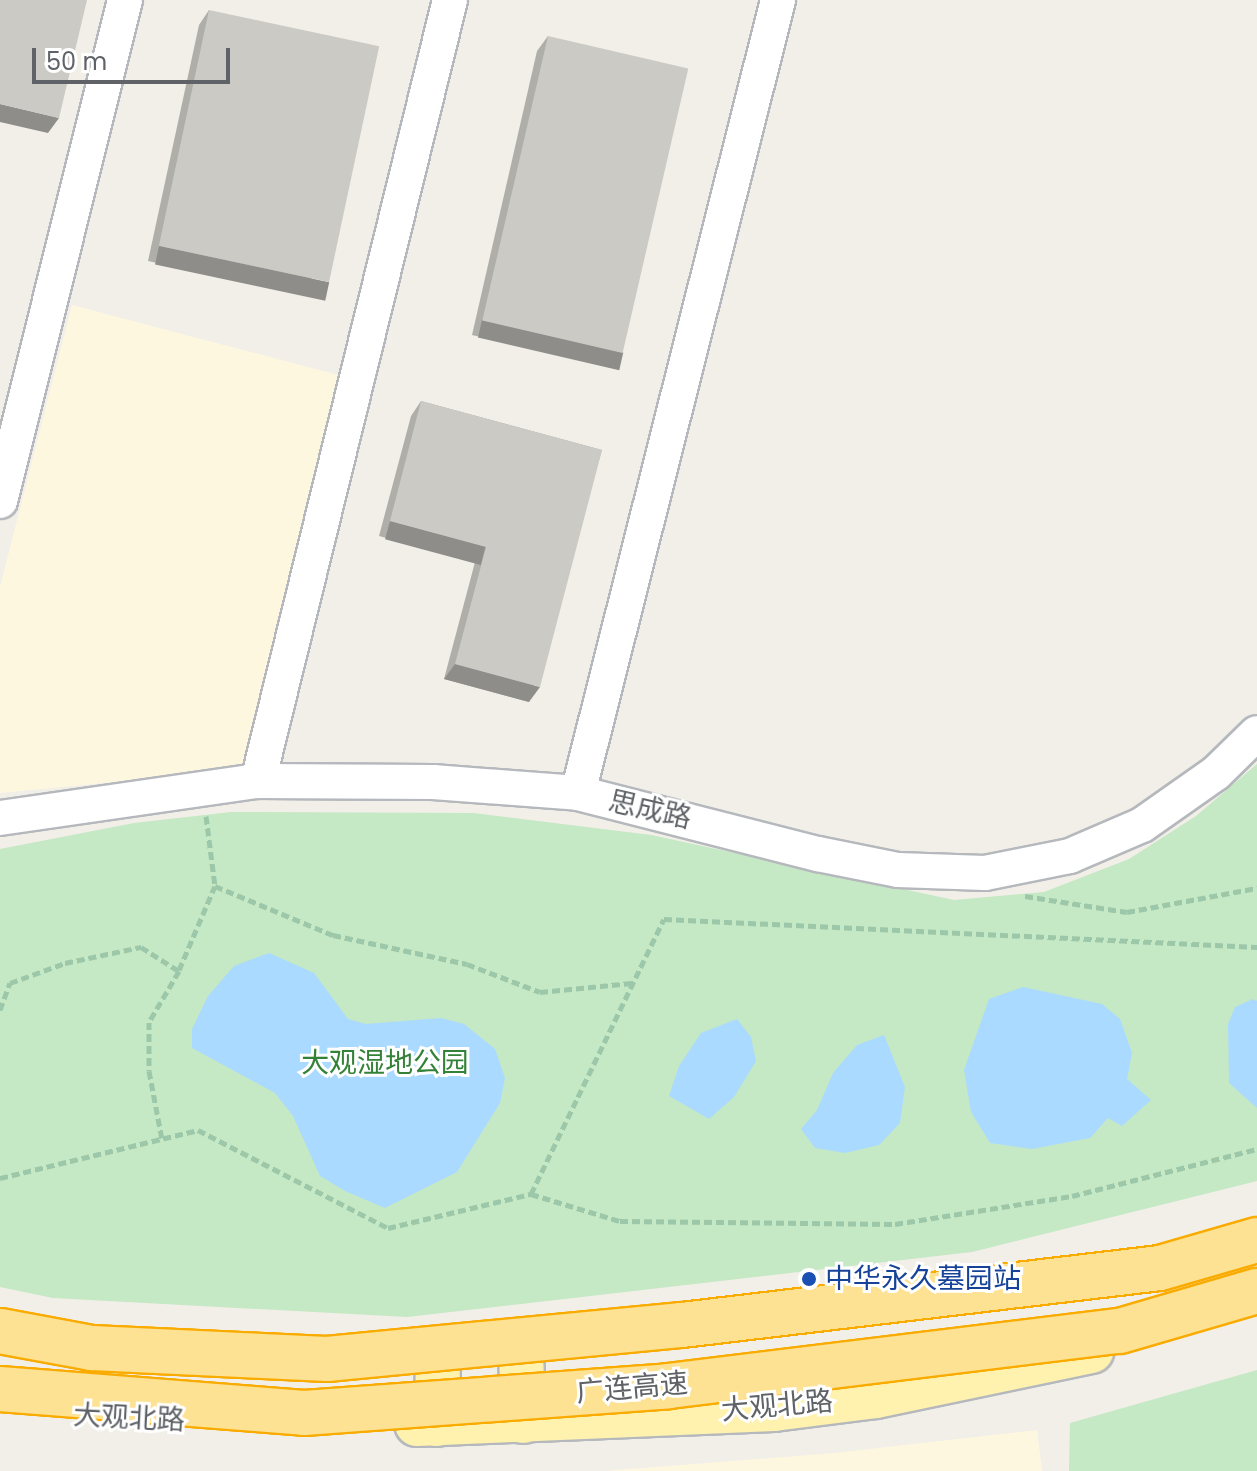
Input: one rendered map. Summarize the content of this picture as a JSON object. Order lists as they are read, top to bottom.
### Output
{
  "streets": {
    "highway": ["广连高速"],
    "main road": ["大观北路"],
    "street": ["思成路"]
  },
  "parks": ["大观湿地公园"],
  "places": ["中华永久墓园站"],
  "scale_bar": "50 m"
}
